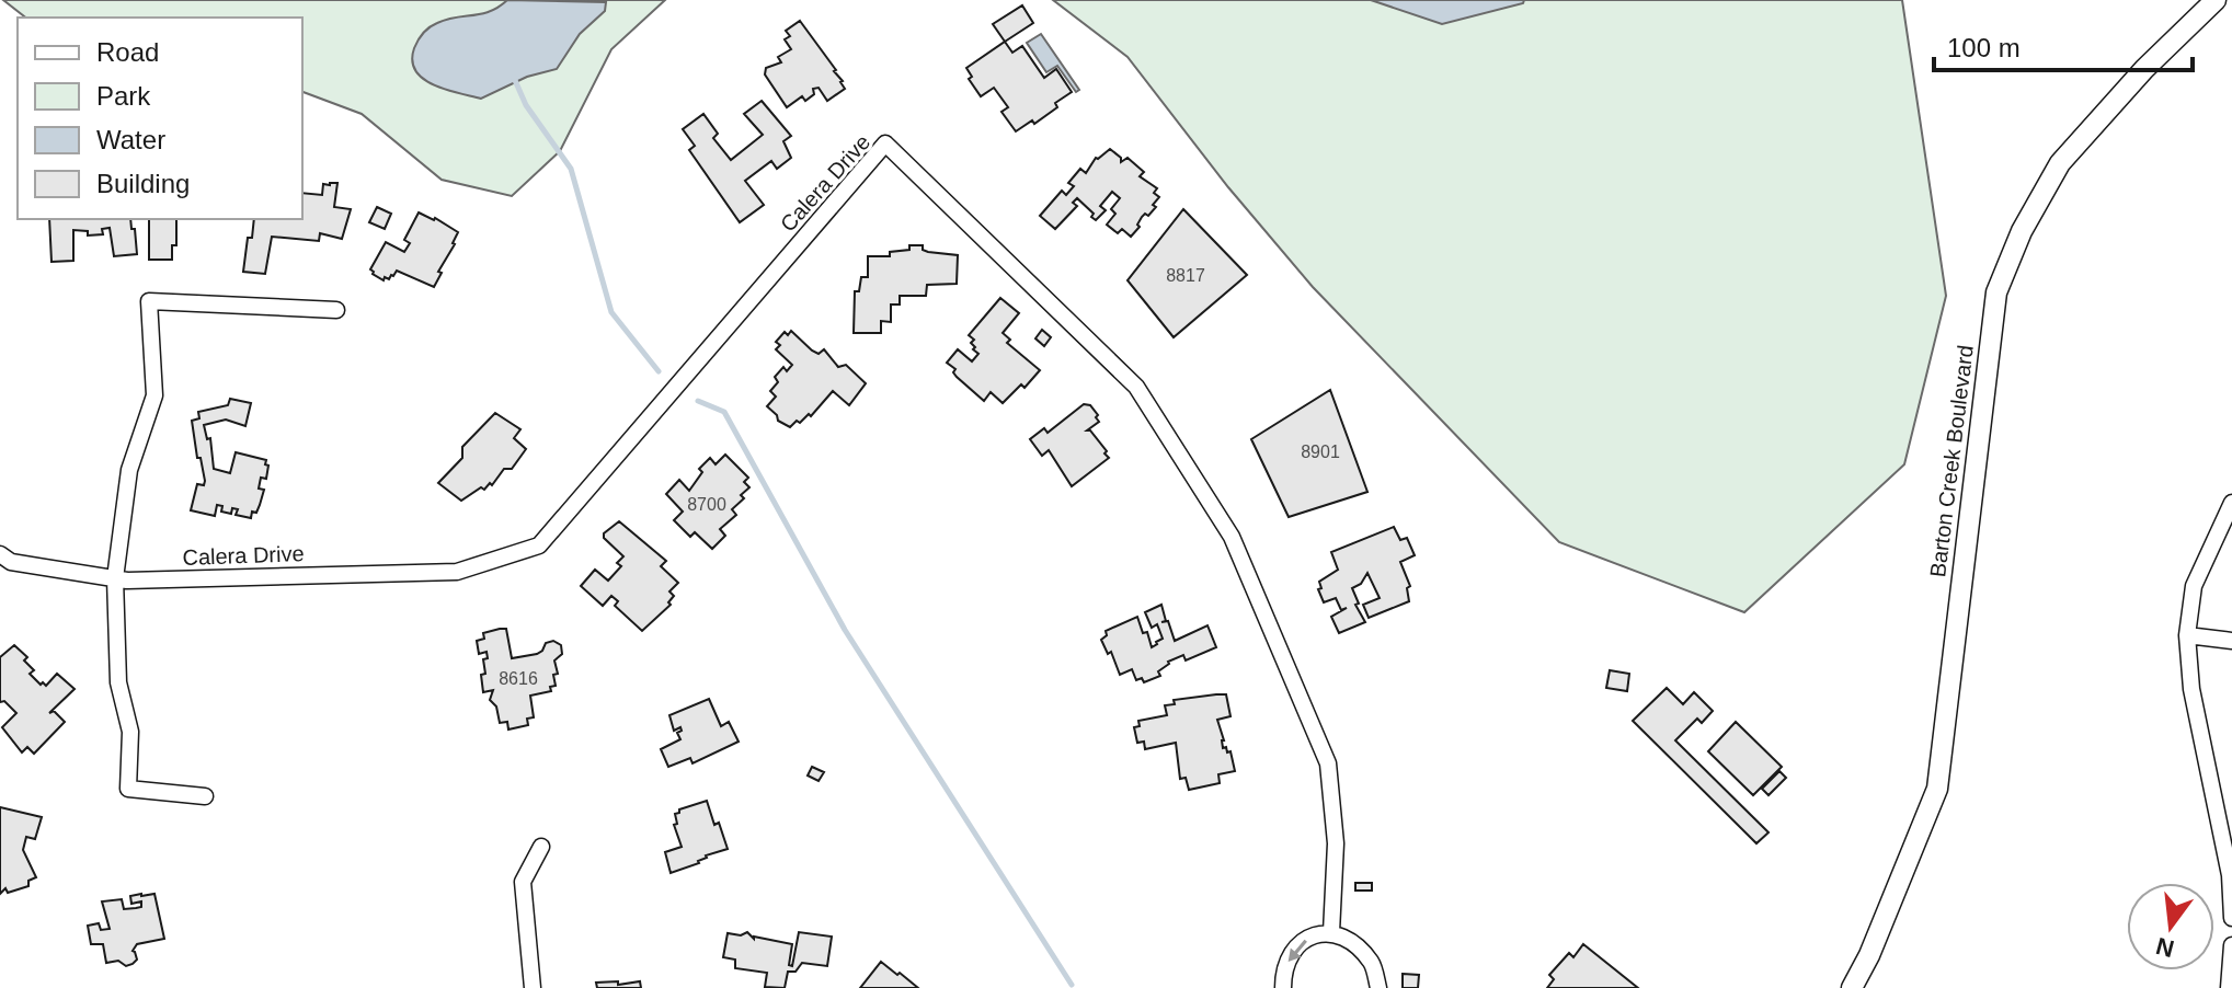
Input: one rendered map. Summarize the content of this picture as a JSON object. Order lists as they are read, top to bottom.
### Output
{
  "streets": {
    "street": ["Calera Drive", "Barton Creek Boulevard"]
  },
  "house_numbers": [
    "8817",
    "8901",
    "8700",
    "8616"
  ],
  "legend": [
    "Road",
    "Park",
    "Water",
    "Building"
  ],
  "scale_bar": "100 m",
  "north": "bottom"
}
